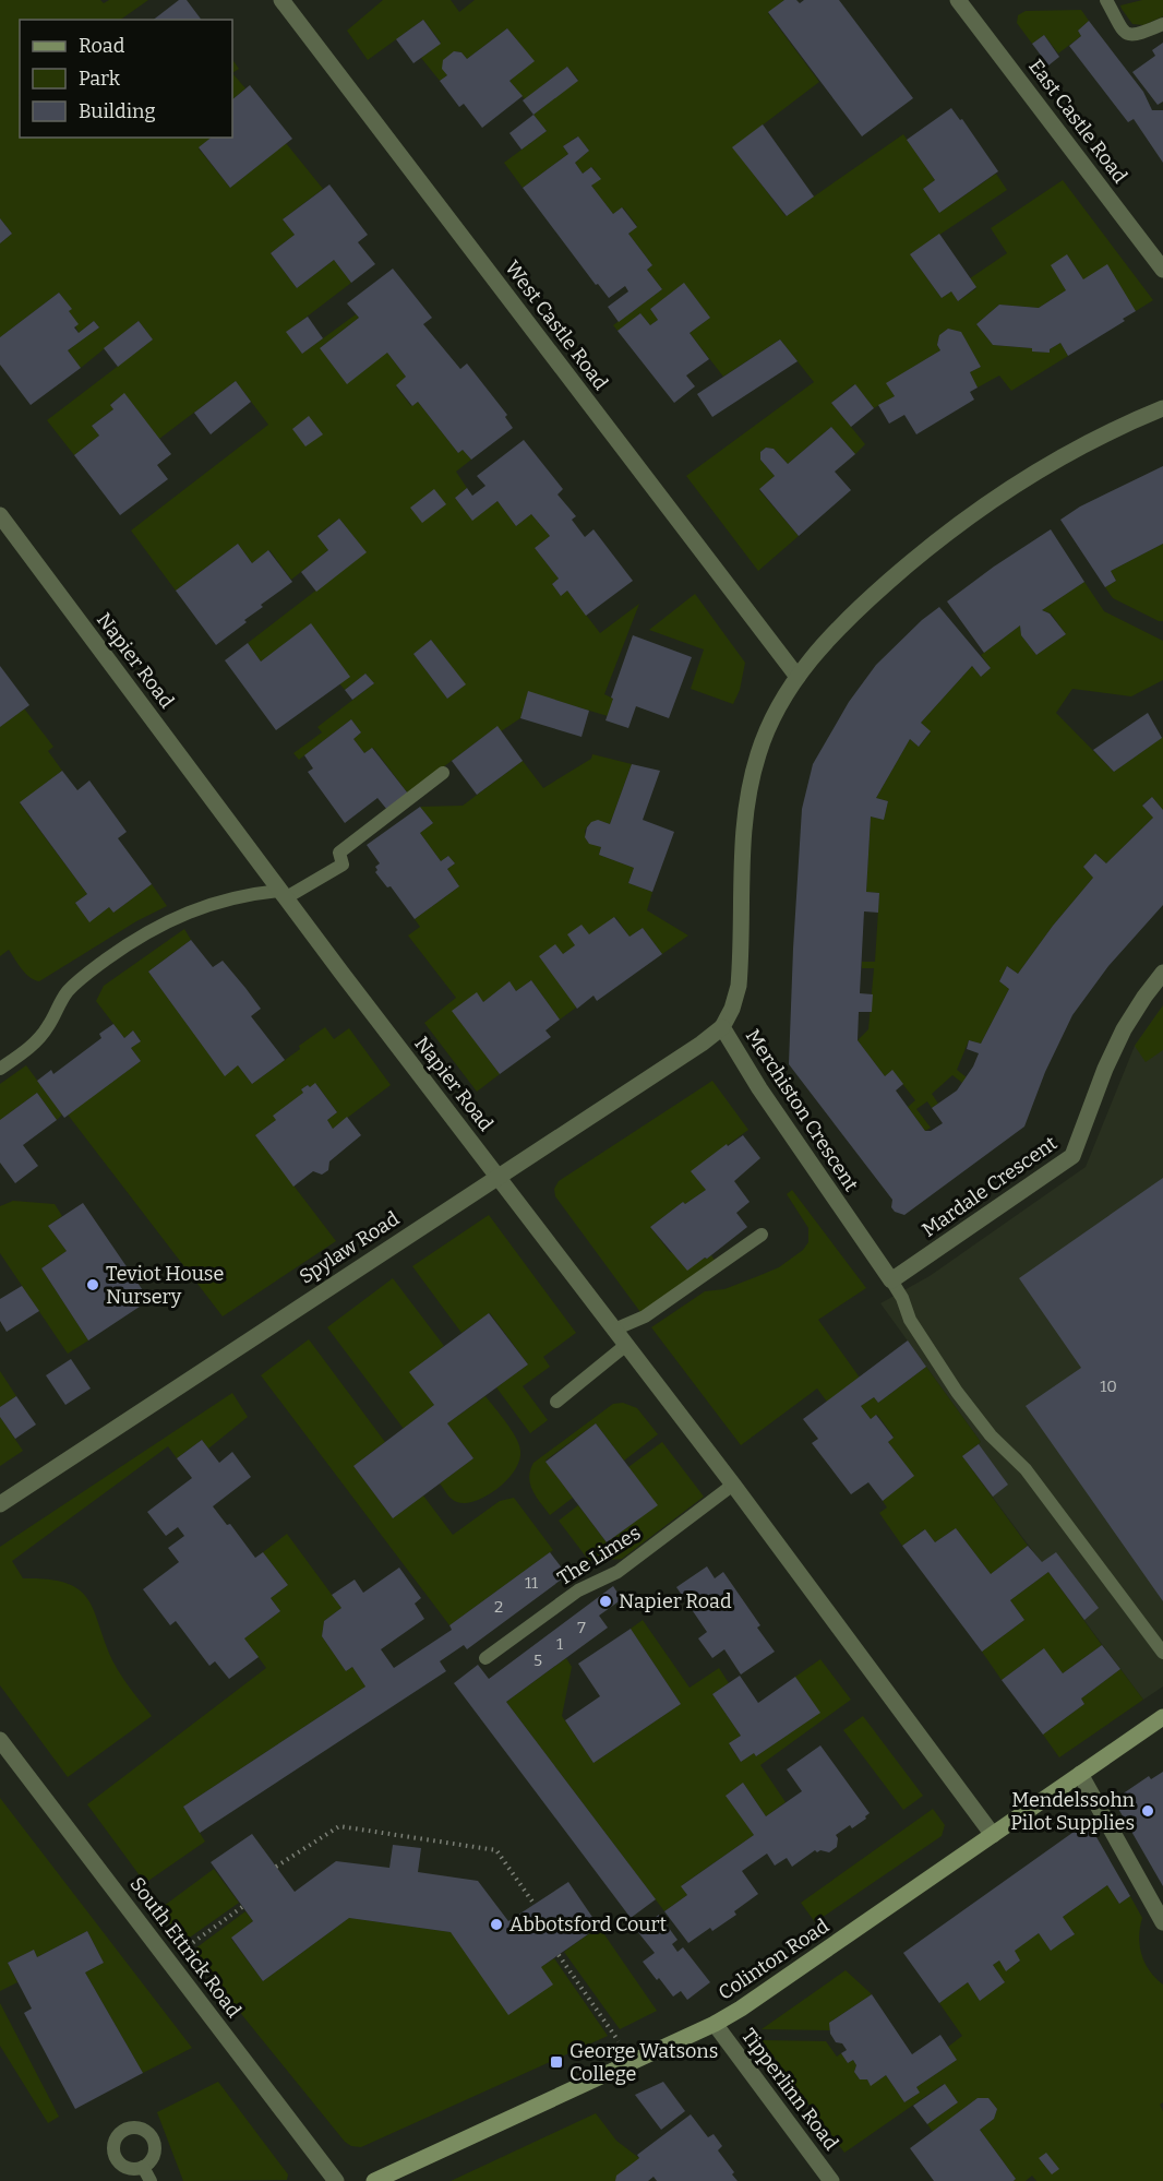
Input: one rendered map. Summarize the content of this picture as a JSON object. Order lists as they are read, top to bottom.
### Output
{
  "streets": {
    "street": [
      "East Castle Road",
      "West Castle Road",
      "Napier Road",
      "Merchiston Crescent",
      "Mardale Crescent",
      "Spylaw Road",
      "South Ettrick Road",
      "Colinton Road",
      "Tipperlinn Road"
    ],
    "lane": ["The Limes"]
  },
  "crossings": [
    ["West Castle Road", "Merchiston Crescent"],
    ["Napier Road", "Spylaw Road"],
    ["Napier Road", "The Limes"],
    ["Napier Road", "Colinton Road"],
    ["Merchiston Crescent", "Mardale Crescent"],
    ["Merchiston Crescent", "Spylaw Road"],
    ["Colinton Road", "Tipperlinn Road"]
  ],
  "places": {
    "other": [
      "Teviot House Nursery",
      "Napier Road",
      "Mendelssohn Pilot Supplies",
      "Abbotsford Court"
    ],
    "transit": ["George Watsons College"]
  },
  "house_numbers": [
    "10",
    "11",
    "2",
    "7",
    "1",
    "5"
  ],
  "legend": ["Road", "Park", "Building"]
}
